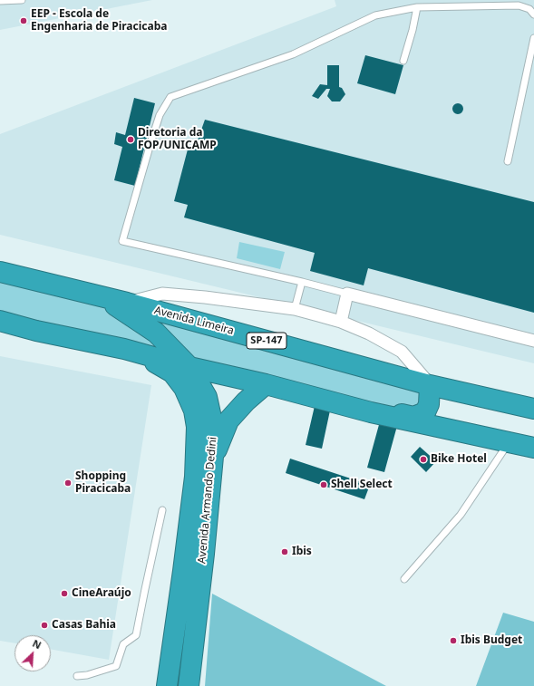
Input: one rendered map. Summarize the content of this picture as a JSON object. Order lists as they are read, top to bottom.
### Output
{
  "streets": {
    "highway": ["Avenida Limeira", "SP-147", "Avenida Armando Dedini"]
  },
  "crossings": [
    ["Avenida Limeira", "SP-147"],
    ["Avenida Limeira", "Avenida Armando Dedini"]
  ],
  "places": [
    "EEP - Escola de Engenharia de Piracicaba",
    "Diretoria da FOP/UNICAMP",
    "Bike Hotel",
    "Shopping Piracicaba",
    "Shell Select",
    "Ibis",
    "CineAraújo",
    "Casas Bahia",
    "Ibis Budget"
  ],
  "north": "top right"
}
